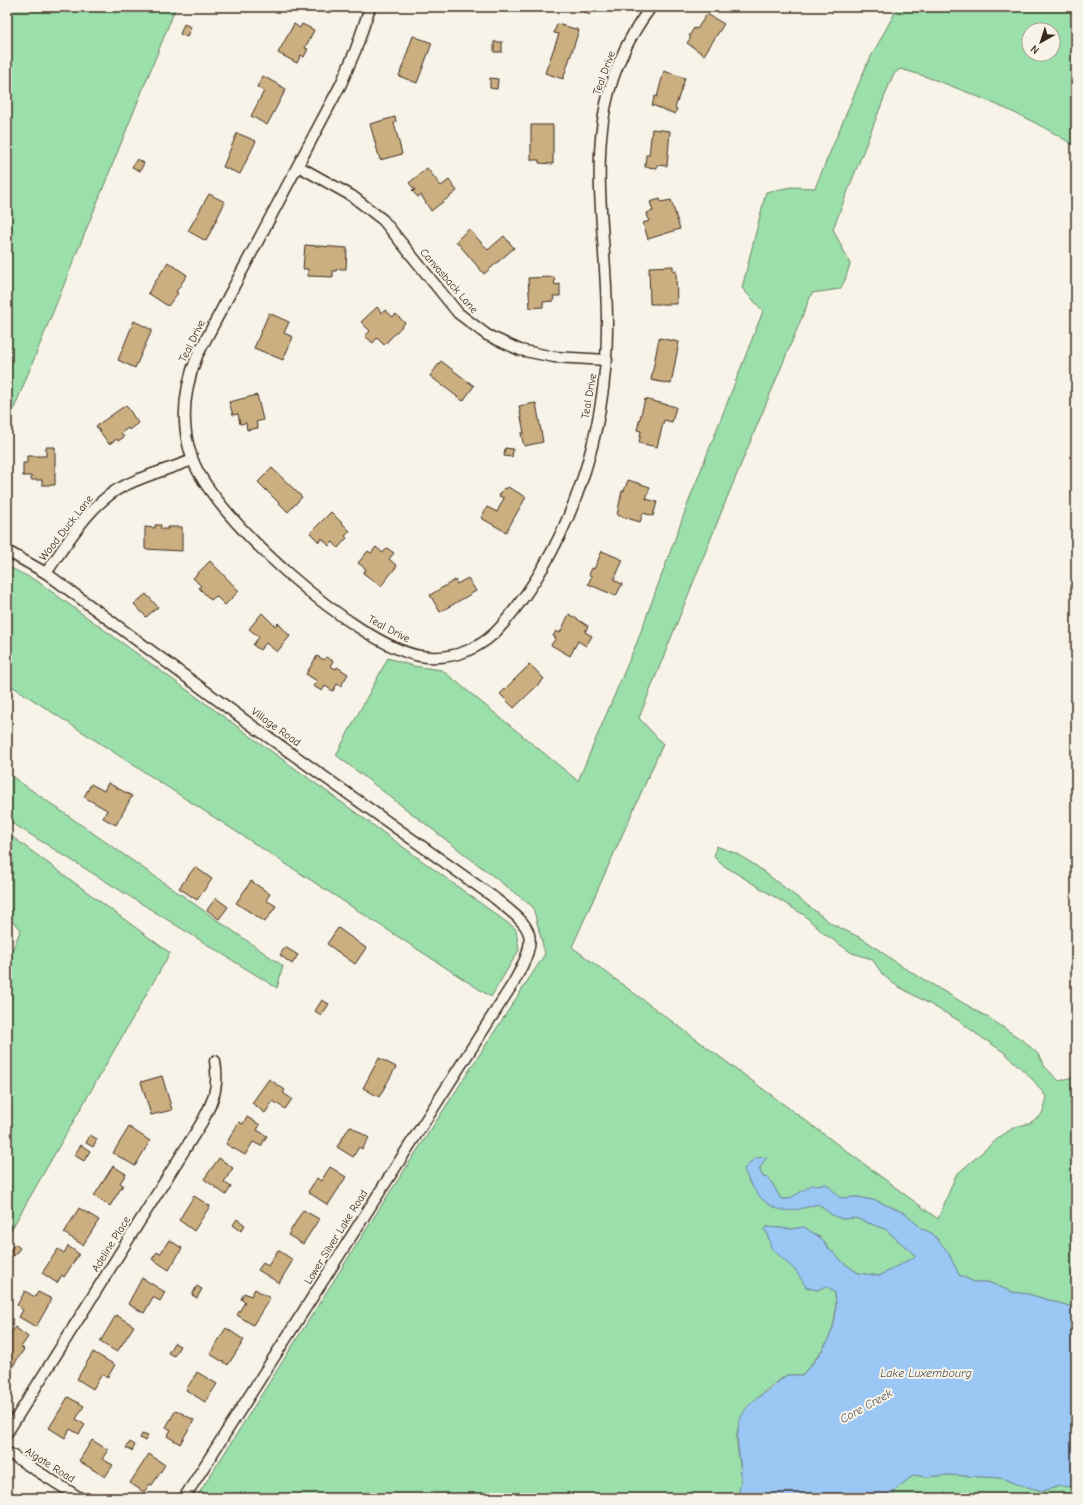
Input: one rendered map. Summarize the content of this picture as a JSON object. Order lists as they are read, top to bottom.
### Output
{
  "streets": {
    "street": [
      "Teal Drive",
      "Canvasback Lane",
      "Wood Duck Lane",
      "Village Road",
      "Lower Silver Lake Road",
      "Adeline Place",
      "Algate Road"
    ]
  },
  "crossings": [
    ["Teal Drive", "Canvasback Lane"],
    ["Teal Drive", "Wood Duck Lane"],
    ["Wood Duck Lane", "Village Road"],
    ["Village Road", "Lower Silver Lake Road"]
  ],
  "water": ["Lake Luxembourg", "Core Creek"],
  "north": "bottom left"
}
